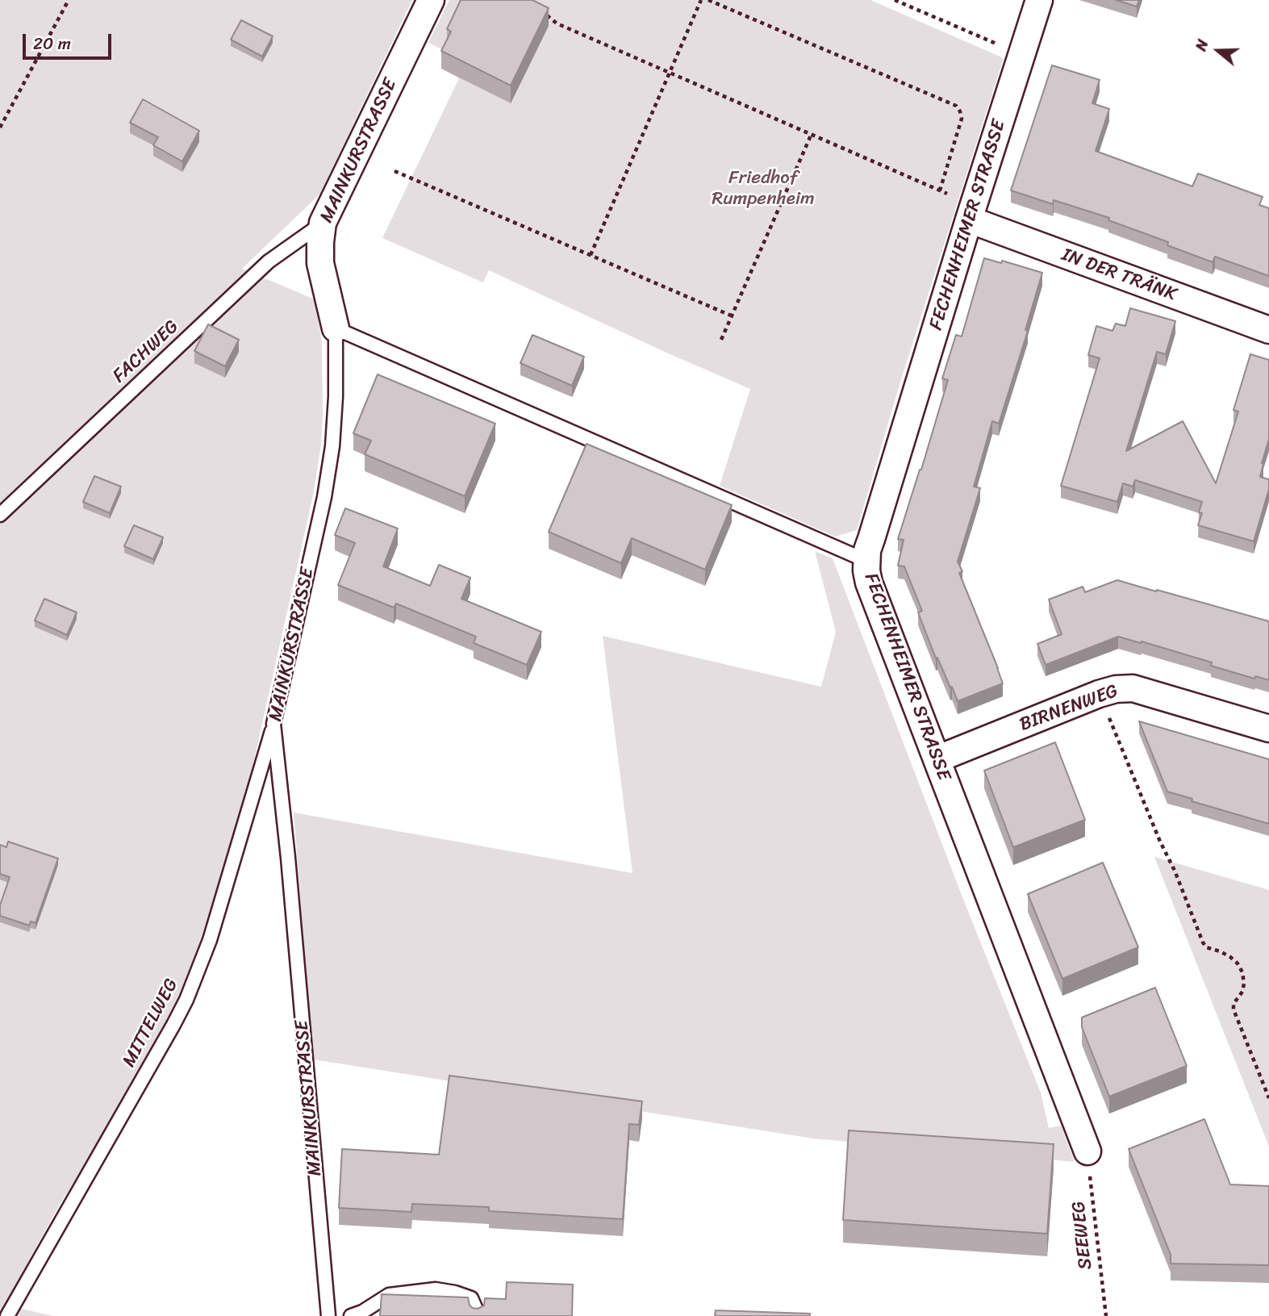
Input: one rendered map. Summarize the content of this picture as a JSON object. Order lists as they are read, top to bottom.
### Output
{
  "streets": {
    "street": [
      "MAINKURSTRASSE",
      "FECHENHEIMER STRASSE",
      "IN DER TRÄNK",
      "BIRNENWEG"
    ],
    "lane": ["FACHWEG", "MITTELWEG"],
    "path": ["SEEWEG"]
  },
  "crossings": [
    ["MAINKURSTRASSE", "FACHWEG"],
    ["MAINKURSTRASSE", "MITTELWEG"],
    ["FECHENHEIMER STRASSE", "IN DER TRÄNK"],
    ["FECHENHEIMER STRASSE", "BIRNENWEG"],
    ["FECHENHEIMER STRASSE", "SEEWEG"]
  ],
  "parks": ["Friedhof Rumpenheim"],
  "scale_bar": "20 m",
  "north": "left"
}
